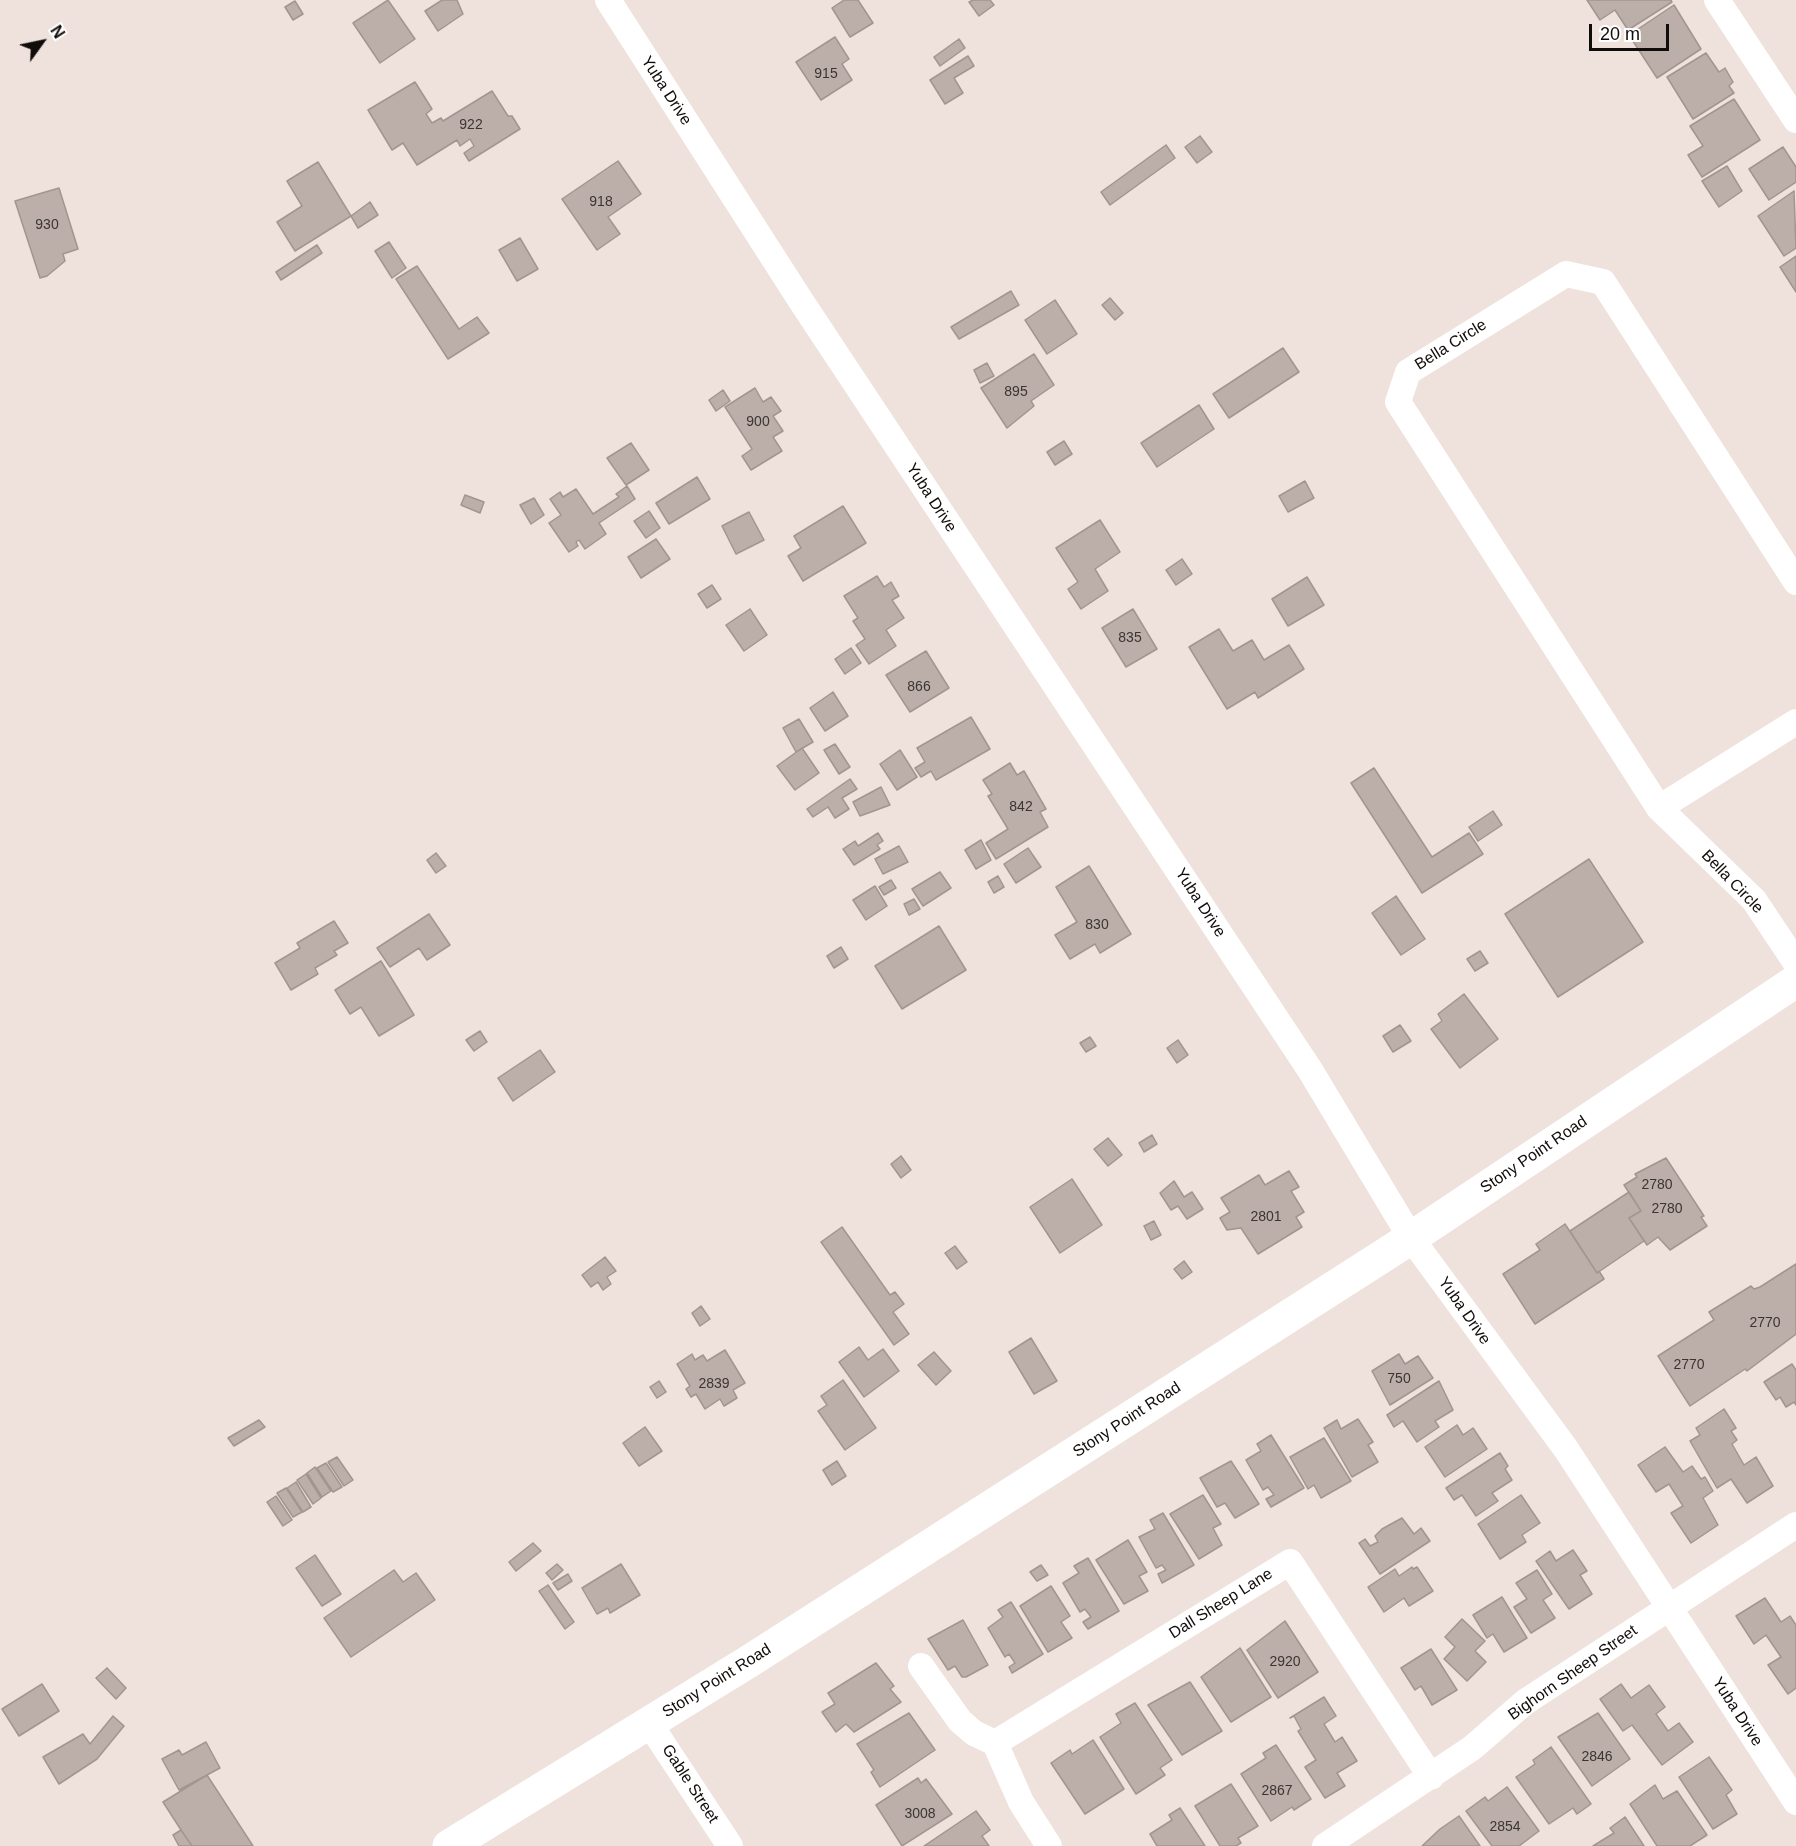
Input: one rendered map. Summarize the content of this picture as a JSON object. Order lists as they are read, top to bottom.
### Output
{
  "streets": {
    "main road": ["Stony Point Road"],
    "street": [
      "Yuba Drive",
      "Bella Circle",
      "Dall Sheep Lane",
      "Bighorn Sheep Street",
      "Gable Street"
    ]
  },
  "crossings": [
    ["Yuba Drive", "Stony Point Road"],
    ["Yuba Drive", "Bighorn Sheep Street"],
    ["Stony Point Road", "Gable Street"],
    ["Dall Sheep Lane", "Bighorn Sheep Street"]
  ],
  "house_numbers": [
    "915",
    "922",
    "918",
    "930",
    "895",
    "900",
    "835",
    "866",
    "842",
    "830",
    "2780",
    "2780",
    "2801",
    "2770",
    "2770",
    "750",
    "2839",
    "2920",
    "2846",
    "2867",
    "3008",
    "2854"
  ],
  "scale_bar": "20 m",
  "north": "top right"
}
